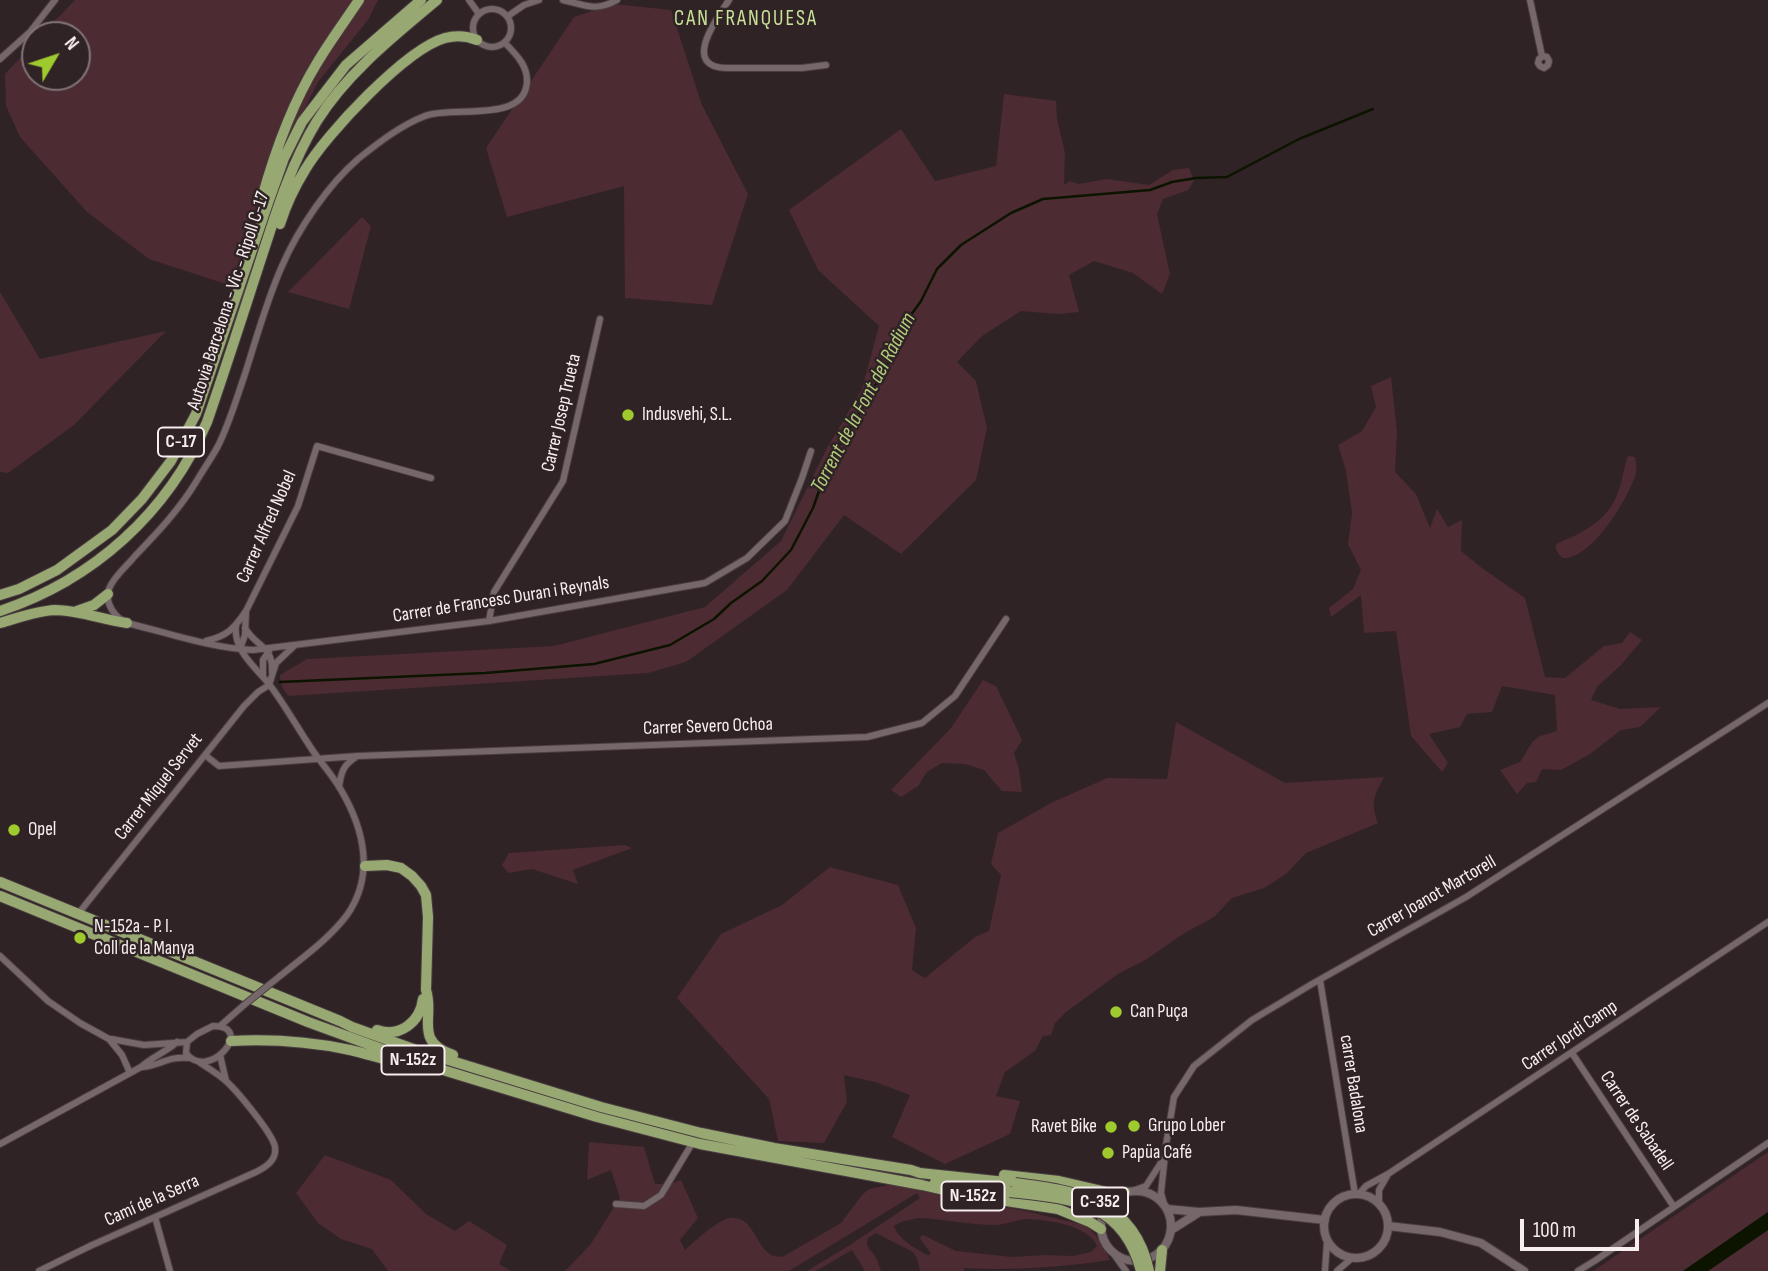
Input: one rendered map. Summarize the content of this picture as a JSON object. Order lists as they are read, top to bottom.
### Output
{
  "streets": {
    "highway": [
      "Autovia Barcelona - Vic - Ripoll C-17",
      "C-17",
      "N-152z",
      "C-352"
    ],
    "street": [
      "Carrer Josep Trueta",
      "Carrer Alfred Nobel",
      "Carrer de Francesc Duran i Reynals",
      "Carrer Severo Ochoa",
      "Carrer Miquel Servet",
      "Carrer Joanot Martorell",
      "Carrer Jordi Camp",
      "carrer Badalona",
      "Carrer de Sabadell",
      "Camí de la Serra"
    ]
  },
  "crossings": [
    ["Carrer Josep Trueta", "Carrer de Francesc Duran i Reynals"],
    ["Carrer Alfred Nobel", "Carrer de Francesc Duran i Reynals"],
    ["Carrer Severo Ochoa", "Carrer Miquel Servet"],
    ["Carrer Miquel Servet", "N-152z"],
    ["Carrer Joanot Martorell", "N-152z"],
    ["Carrer Joanot Martorell", "carrer Badalona"],
    ["Carrer Jordi Camp", "N-152z"],
    ["Carrer Jordi Camp", "carrer Badalona"],
    ["Carrer Jordi Camp", "Carrer de Sabadell"],
    ["N-152z", "carrer Badalona"],
    ["N-152z", "C-352"]
  ],
  "districts": ["CAN FRANQUESA"],
  "water": ["Torrent de la Font del Ràdium"],
  "places": [
    "Indusvehi, S.L.",
    "Opel",
    "N-152a - P. I. Coll de la Manya",
    "Can Puça",
    "Grupo Lober",
    "Ravet Bike",
    "Papüa Café"
  ],
  "scale_bar": "100 m",
  "north": "top right"
}
